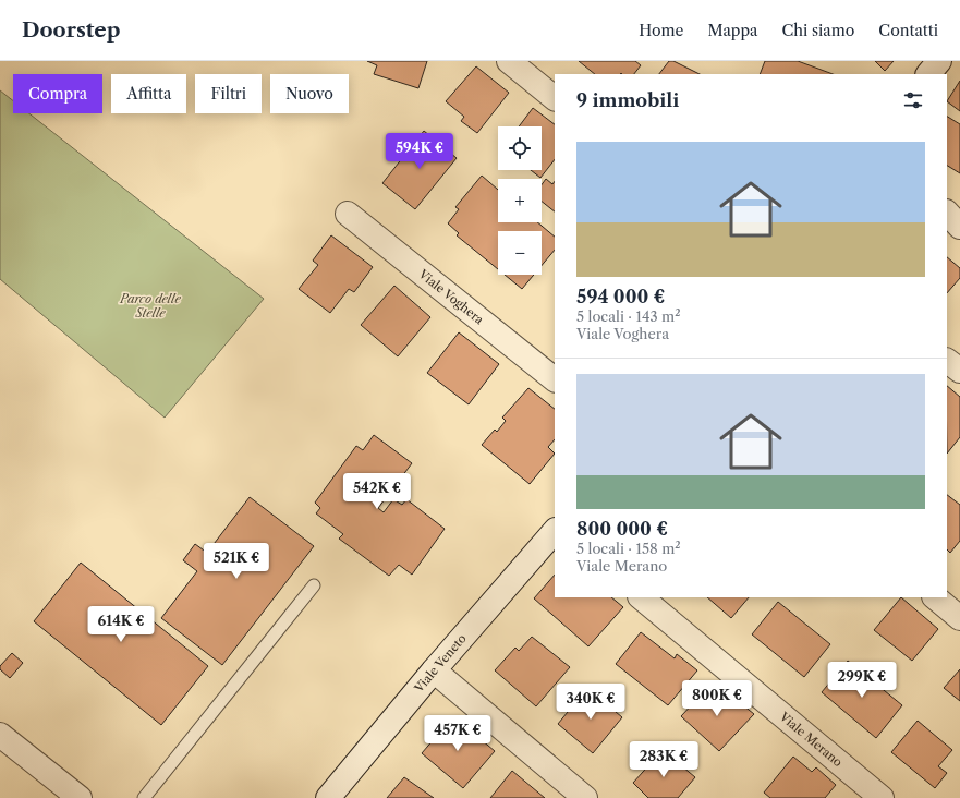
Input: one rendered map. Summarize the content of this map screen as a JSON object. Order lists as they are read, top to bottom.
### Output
{
  "streets": {
    "street": ["Viale Voghera", "Viale Veneto", "Viale Merano"]
  },
  "parks": ["Parco delle Stelle"],
  "page": {
    "header": "Doorstep",
    "nav": [
      "Home",
      "Mappa",
      "Chi siamo",
      "Contatti"
    ],
    "chip": [
      "Compra",
      "Affitta",
      "Filtri",
      "Nuovo"
    ],
    "heading": "9 immobili",
    "map_buttons": ["+", "−"],
    "list": [
      {
        "name": "594 000 €",
        "note": "5 locali · 143 m² · Viale Voghera"
      },
      {
        "name": "800 000 €",
        "note": "5 locali · 158 m² · Viale Merano"
      }
    ],
    "price": [
      "594K €",
      "542K €",
      "521K €",
      "614K €",
      "299K €",
      "800K €",
      "340K €",
      "457K €",
      "283K €"
    ]
  }
}
